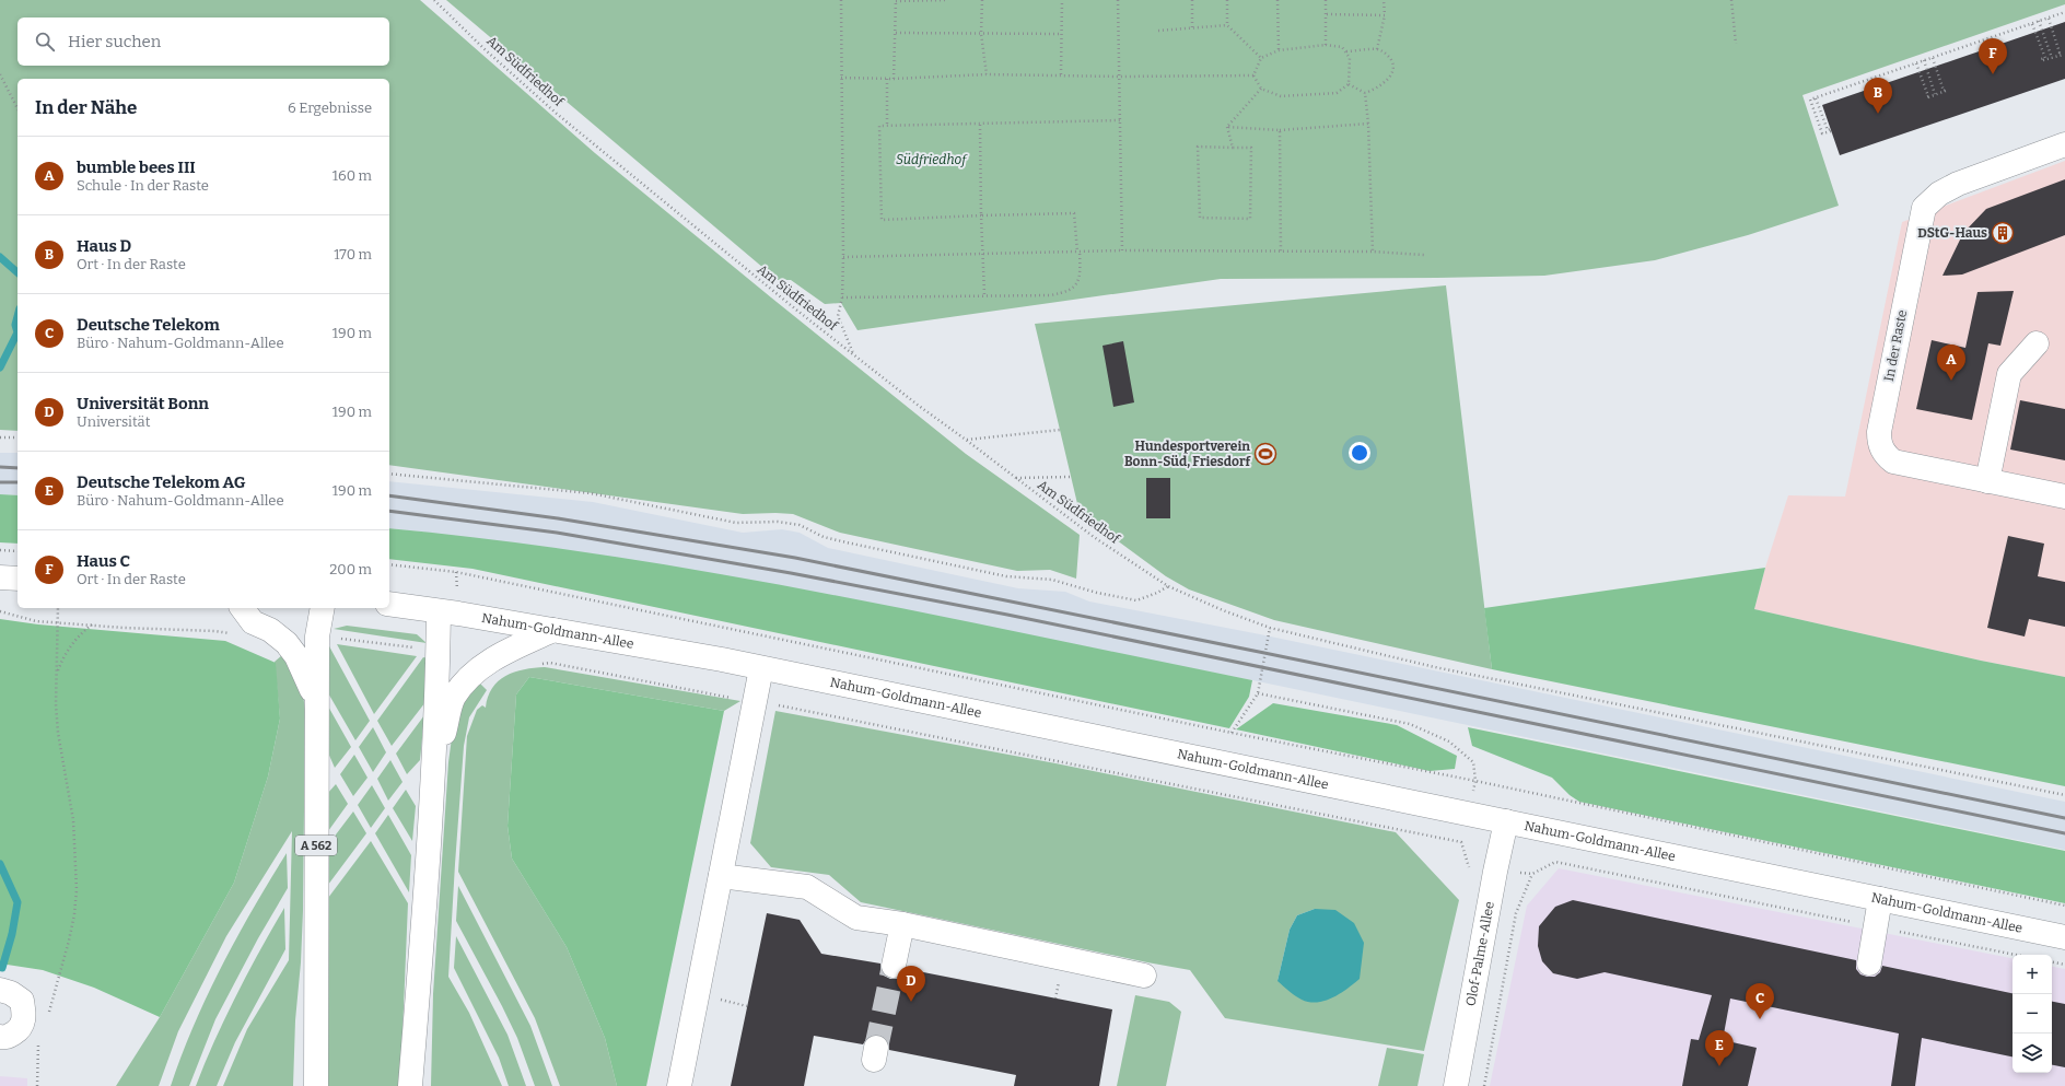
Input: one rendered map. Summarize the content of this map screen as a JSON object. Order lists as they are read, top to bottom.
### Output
{
  "streets": {
    "main road": [
      "In der Raste",
      "Nahum-Goldmann-Allee",
      "A 562",
      "Olof-Palme-Allee"
    ],
    "path": ["Am Südfriedhof"]
  },
  "crossings": [
    ["Nahum-Goldmann-Allee", "Olof-Palme-Allee"]
  ],
  "parks": ["Südfriedhof"],
  "places": {
    "building": ["DStG-Haus"],
    "sports": ["Hundesportverein Bonn-Süd, Friesdorf"]
  },
  "page": {
    "search": "Hier suchen",
    "pins": [
      "F",
      "B",
      "A",
      "D",
      "C",
      "E"
    ],
    "heading": ["In der Nähe", "6 Ergebnisse"],
    "list": [
      {
        "mark": "A",
        "name": "bumble bees III",
        "note": "Schule · In der Raste",
        "value": "160 m"
      },
      {
        "mark": "B",
        "name": "Haus D",
        "note": "Ort · In der Raste",
        "value": "170 m"
      },
      {
        "mark": "C",
        "name": "Deutsche Telekom",
        "note": "Büro · Nahum-Goldmann-Allee",
        "value": "190 m"
      },
      {
        "mark": "D",
        "name": "Universität Bonn",
        "note": "Universität",
        "value": "190 m"
      },
      {
        "mark": "E",
        "name": "Deutsche Telekom AG",
        "note": "Büro · Nahum-Goldmann-Allee",
        "value": "190 m"
      },
      {
        "mark": "F",
        "name": "Haus C",
        "note": "Ort · In der Raste",
        "value": "200 m"
      }
    ],
    "map_buttons": ["+", "−"]
  }
}
